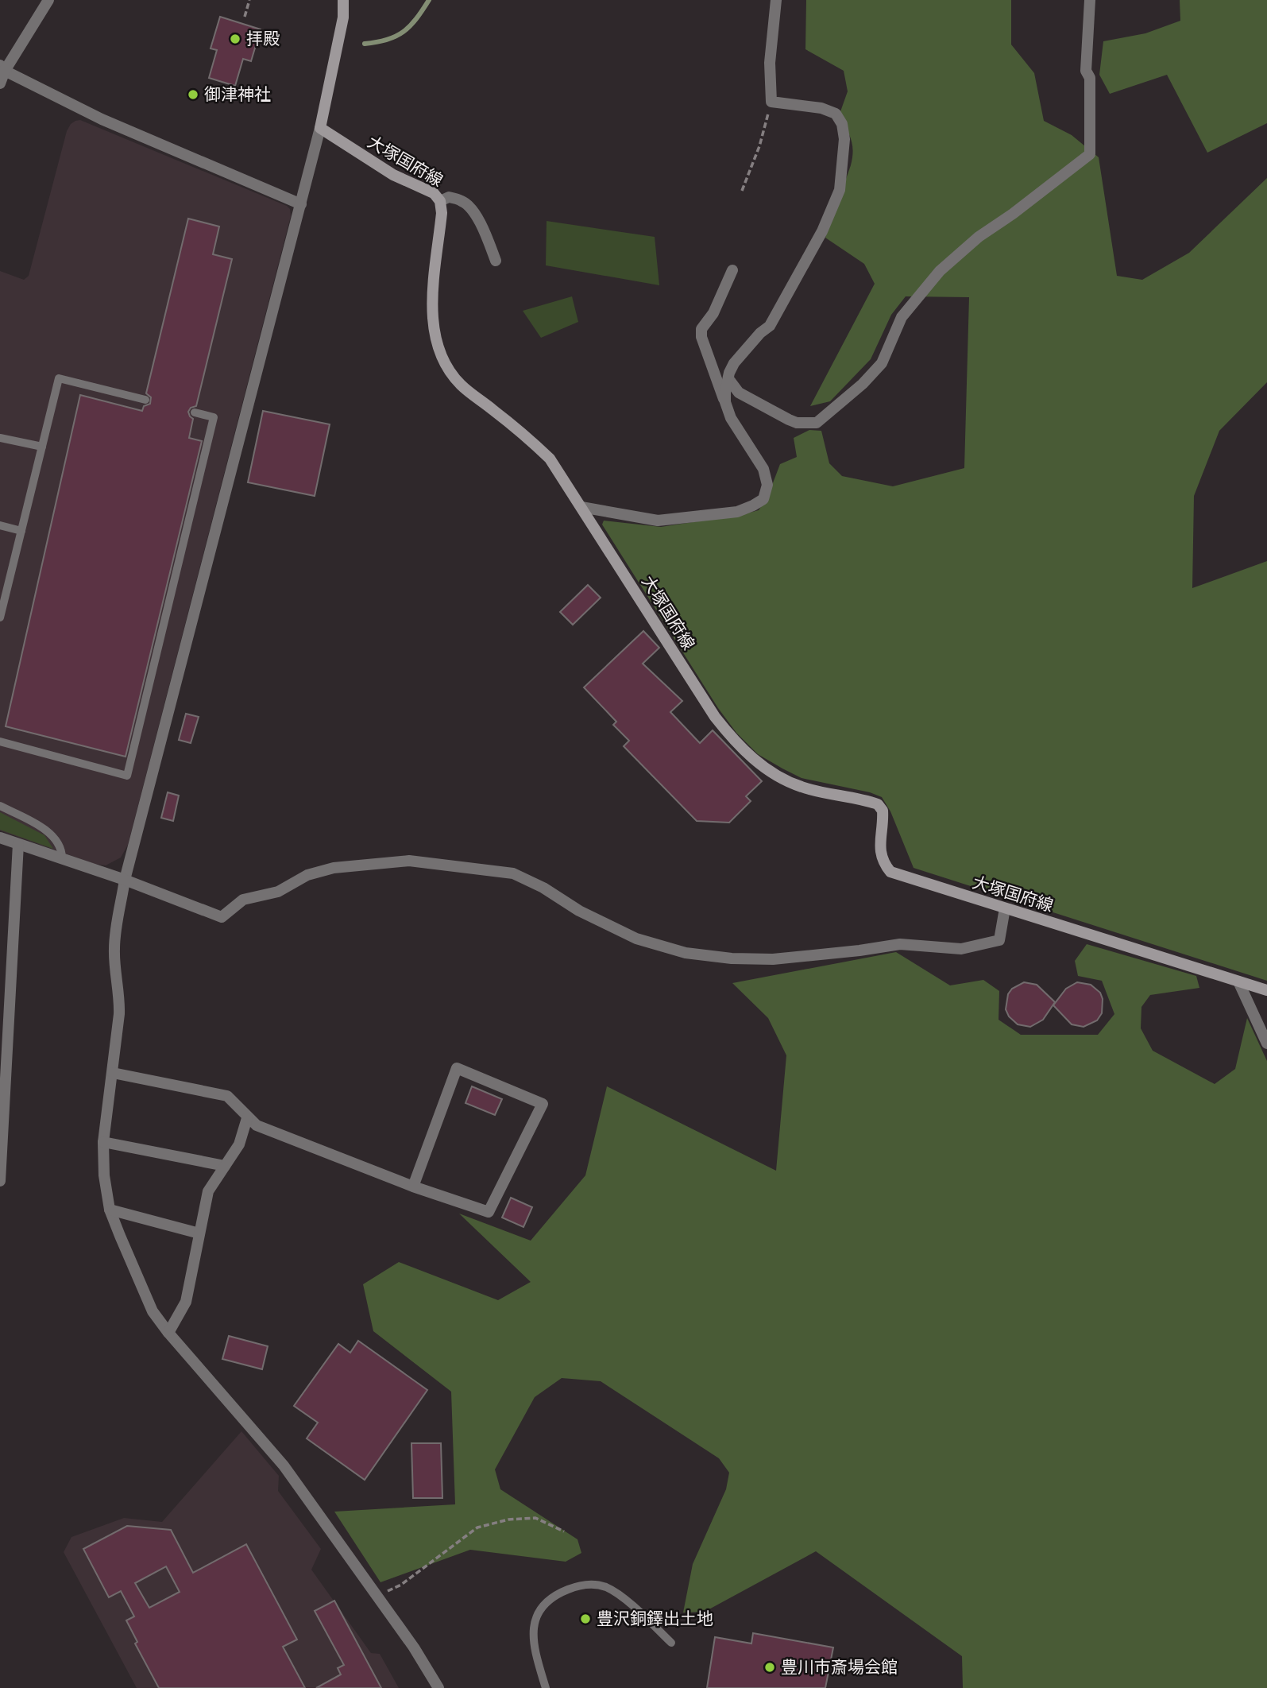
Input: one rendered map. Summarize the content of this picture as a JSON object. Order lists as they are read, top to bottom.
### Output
{
  "streets": {
    "main road": ["大塚国府線"]
  },
  "places": [
    "拝殿",
    "御津神社",
    "豊沢銅鐸出土地",
    "豊川市斎場会館"
  ]
}
